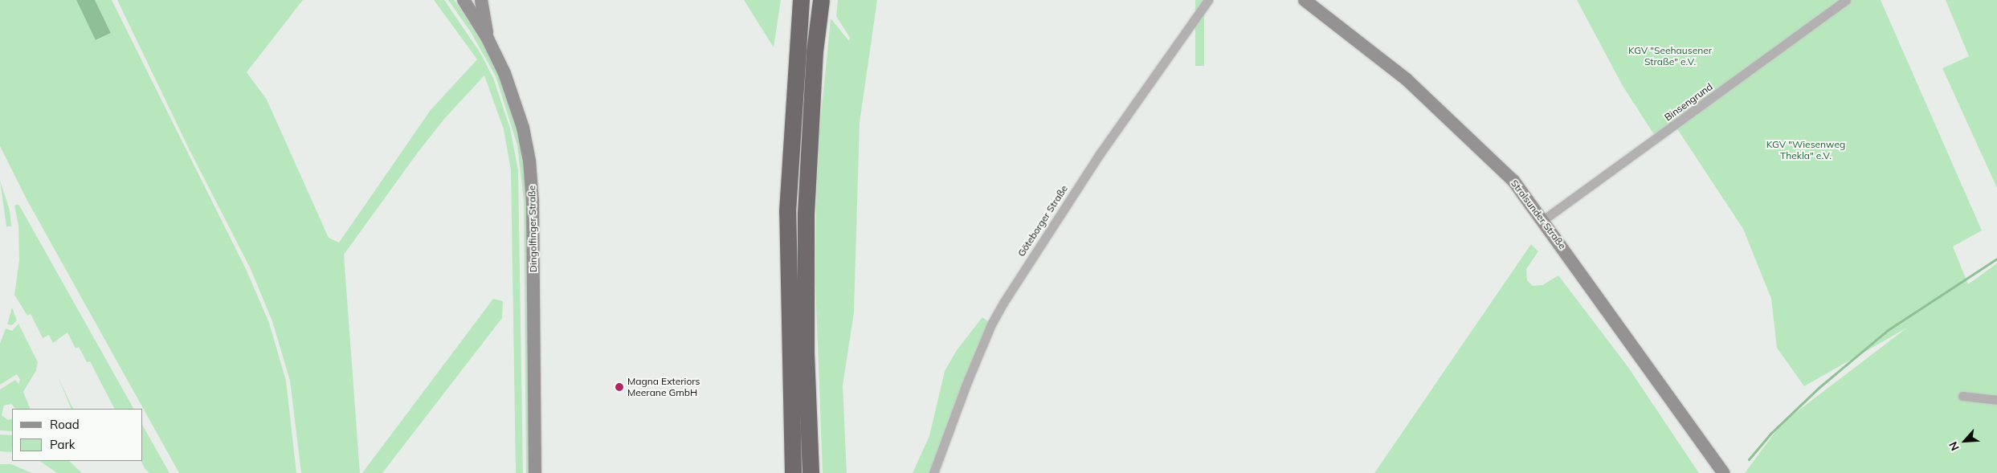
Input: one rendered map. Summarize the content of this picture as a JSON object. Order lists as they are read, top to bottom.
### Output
{
  "streets": {
    "street": [
      "Binsengrund",
      "Stralsunder Straße",
      "Göteborger Straße",
      "Dingolfinger Straße"
    ]
  },
  "crossings": [
    ["Binsengrund", "Stralsunder Straße"]
  ],
  "parks": ["KGV \"Seehausener Straße\" e.V.", "KGV \"Wiesenweg Thekla\" e.V."],
  "places": ["Magna Exteriors Meerane GmbH"],
  "legend": ["Road", "Park"],
  "north": "bottom left"
}
